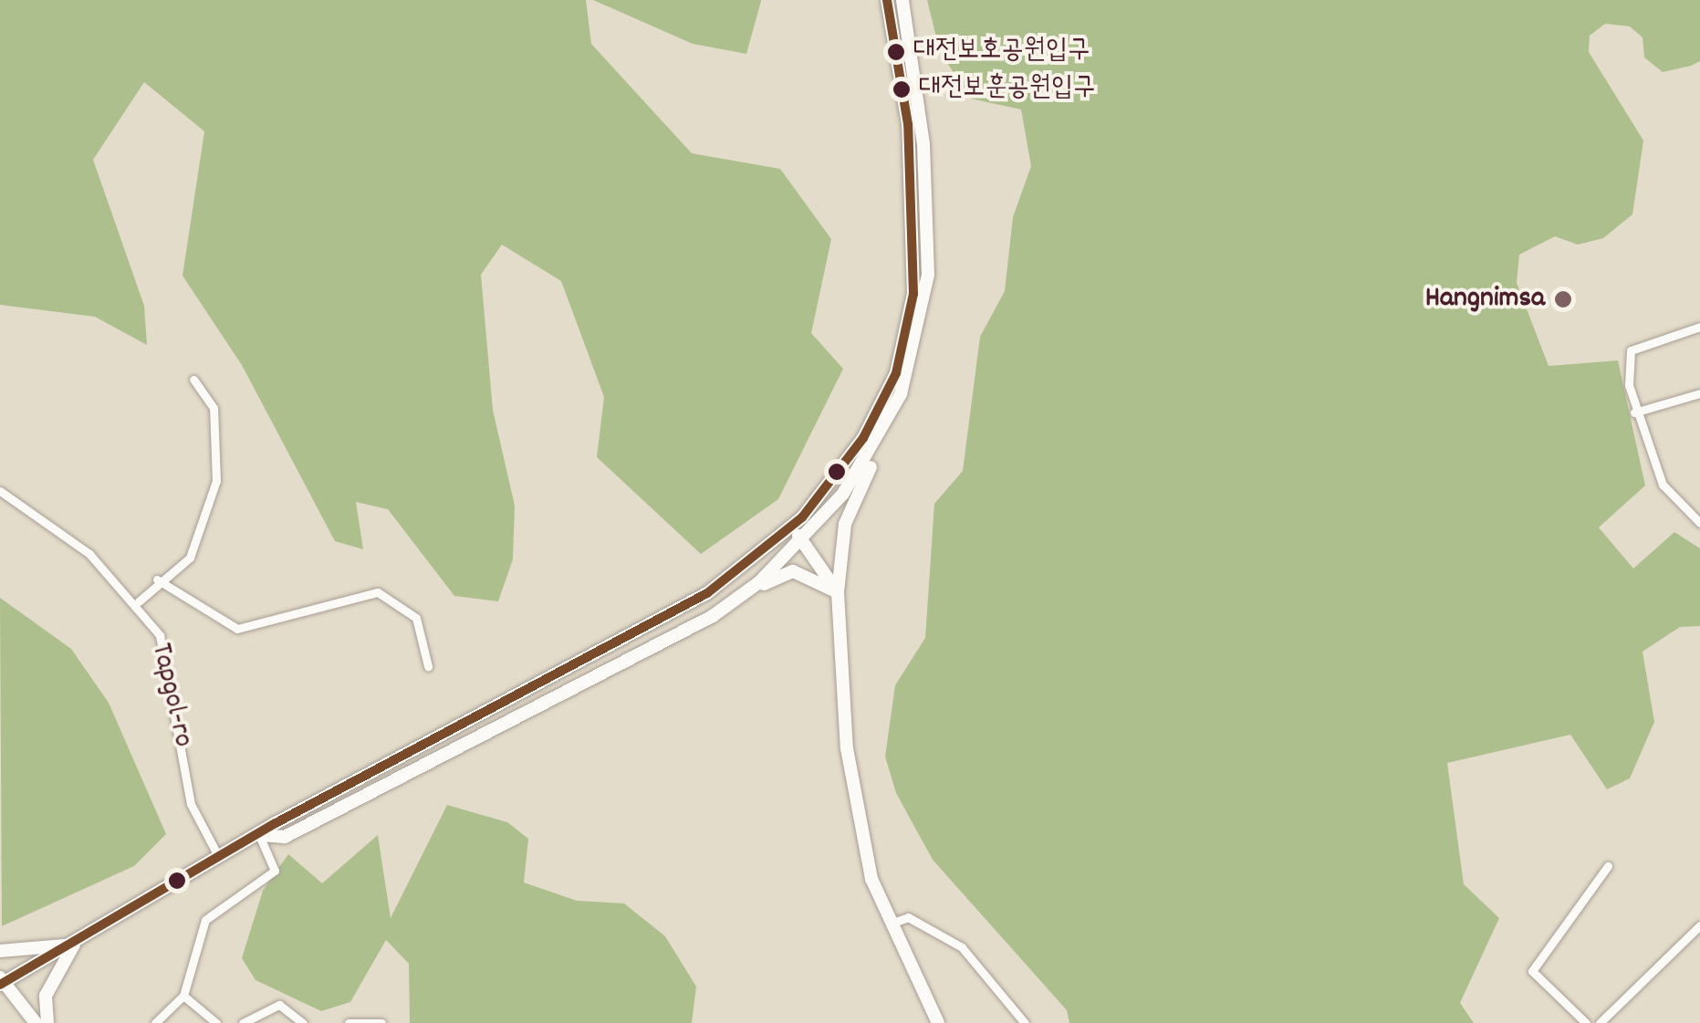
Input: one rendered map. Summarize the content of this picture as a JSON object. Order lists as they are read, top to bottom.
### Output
{
  "streets": {
    "street": ["Tapgol-ro"]
  },
  "places": ["대전보호공원입구", "대전보훈공원입구", "Hangnimsa"]
}
